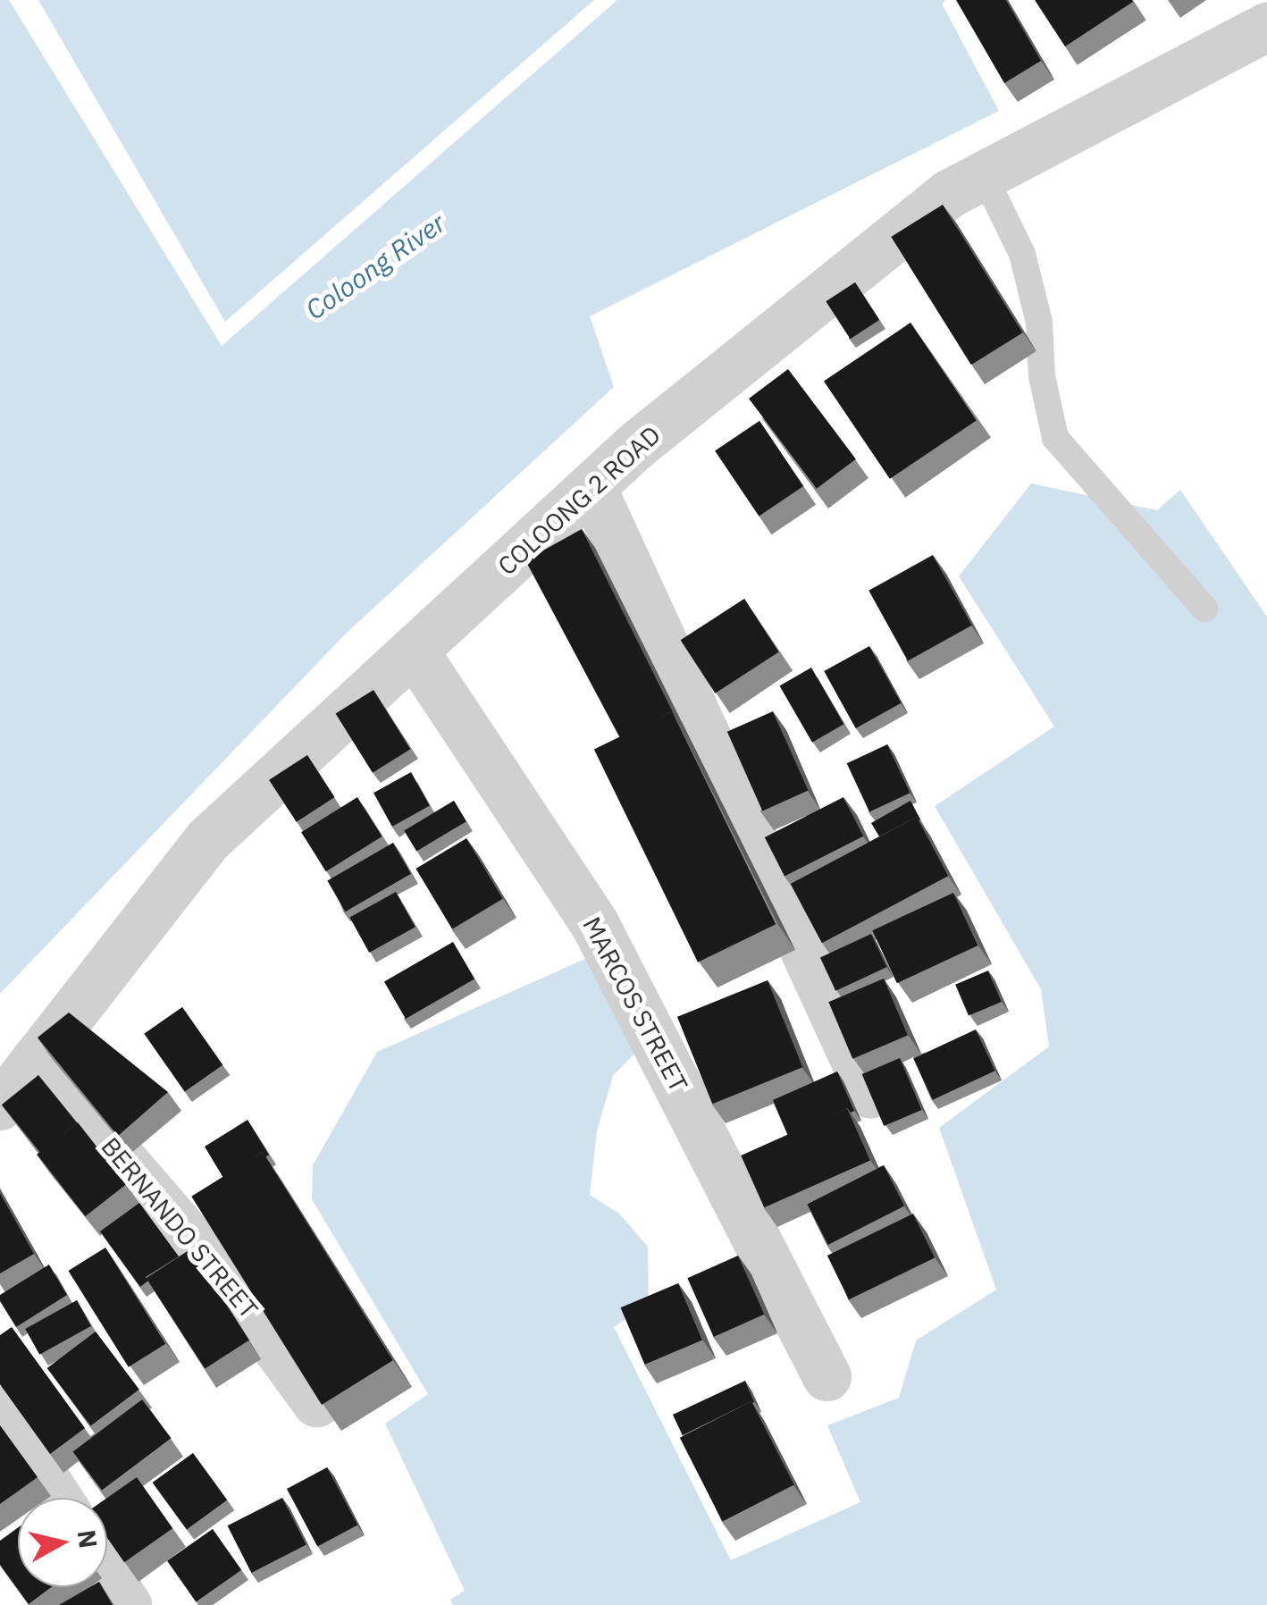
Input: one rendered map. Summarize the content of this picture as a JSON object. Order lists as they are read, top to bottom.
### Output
{
  "streets": {
    "street": ["COLOONG 2 ROAD", "MARCOS STREET", "BERNANDO STREET"]
  },
  "crossings": [
    ["COLOONG 2 ROAD", "MARCOS STREET"],
    ["COLOONG 2 ROAD", "BERNANDO STREET"]
  ],
  "water": ["Coloong River"],
  "north": "right"
}
